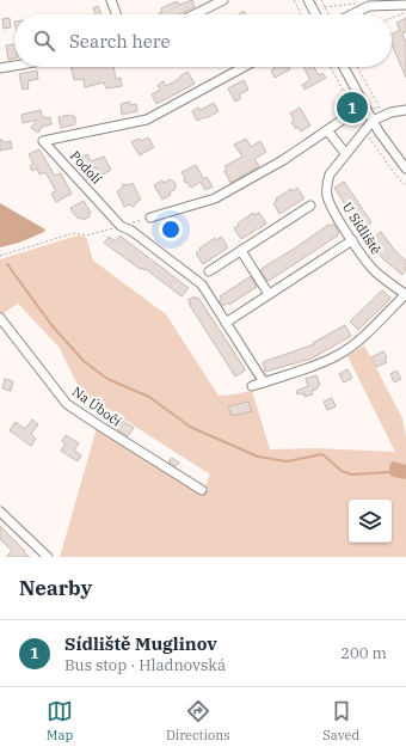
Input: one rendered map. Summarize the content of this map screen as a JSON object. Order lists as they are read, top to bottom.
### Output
{
  "streets": {
    "street": ["Podolí", "U Sídliště", "Na Úbočí"]
  },
  "page": {
    "search": "Search here",
    "pins": "1",
    "heading": "Nearby",
    "list": [
      {
        "mark": "1",
        "name": "Sídliště Muglinov",
        "note": "Bus stop · Hladnovská",
        "value": "200 m"
      }
    ],
    "nav": ["Map", "Directions", "Saved"]
  }
}
